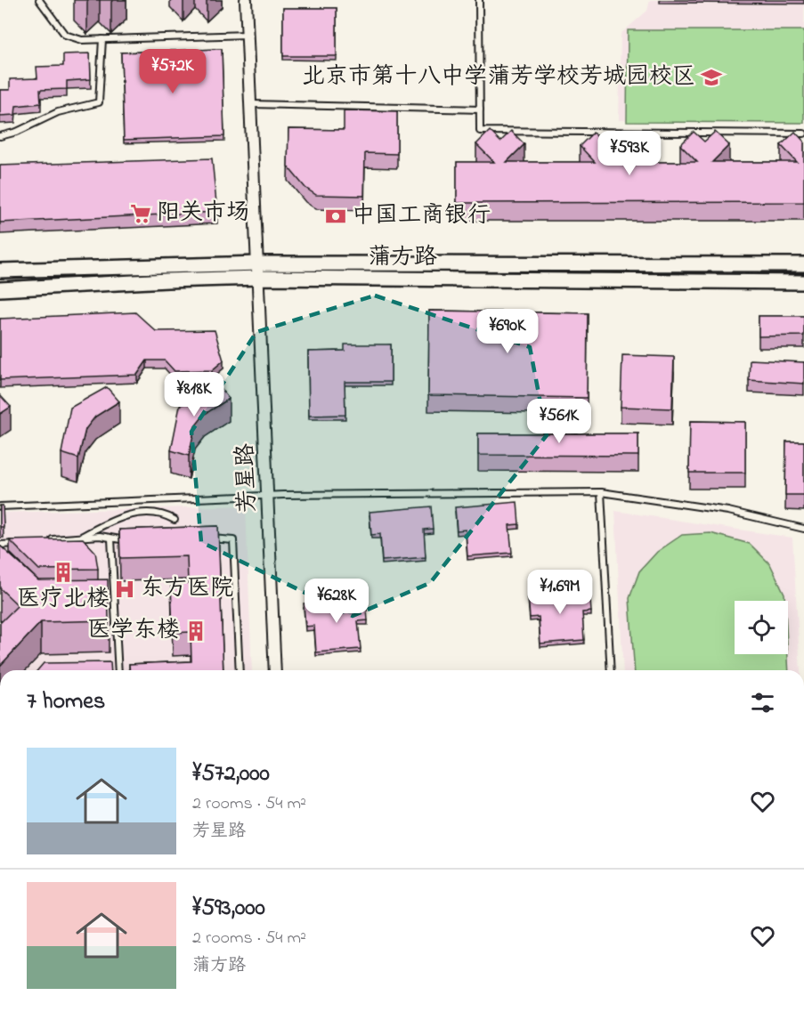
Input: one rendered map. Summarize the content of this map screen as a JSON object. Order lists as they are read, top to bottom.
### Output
{
  "streets": {
    "street": ["蒲方路", "芳星路"]
  },
  "crossings": [
    ["蒲方路", "芳星路"]
  ],
  "places": {
    "school or university": ["北京市第十八中学蒲芳学校芳城园校区"],
    "supermarket": ["阳关市场"],
    "bank": ["中国工商银行"],
    "building": ["医疗北楼", "医学东楼"],
    "hospital": ["东方医院"]
  },
  "page": {
    "price": [
      "¥572K",
      "¥593K",
      "¥690K",
      "¥818K",
      "¥561K",
      "¥1.69M",
      "¥628K"
    ],
    "heading": "7 homes",
    "list": [
      {
        "name": "¥572,000",
        "note": "2 rooms · 54 m² · 芳星路"
      },
      {
        "name": "¥593,000",
        "note": "2 rooms · 54 m² · 蒲方路"
      }
    ]
  }
}
